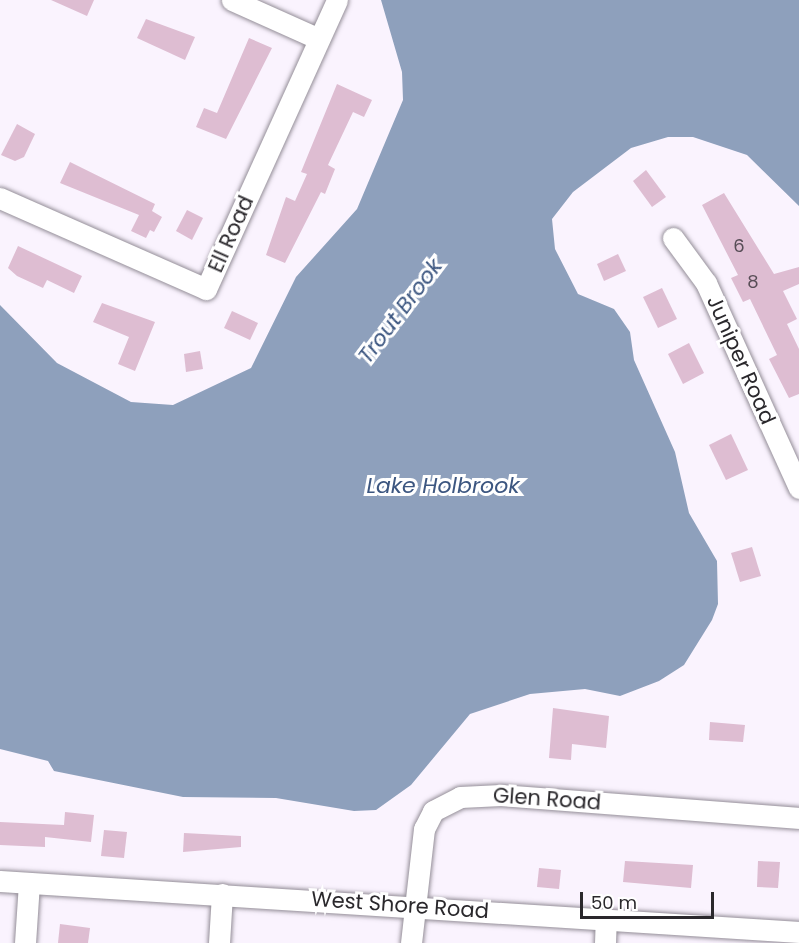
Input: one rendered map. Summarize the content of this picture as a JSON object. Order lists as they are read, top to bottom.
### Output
{
  "streets": {
    "street": [
      "Ell Road",
      "Juniper Road",
      "Glen Road",
      "West Shore Road"
    ]
  },
  "crossings": [
    ["Glen Road", "West Shore Road"]
  ],
  "water": ["Trout Brook", "Lake Holbrook"],
  "house_numbers": ["6", "8"],
  "scale_bar": "50 m"
}
